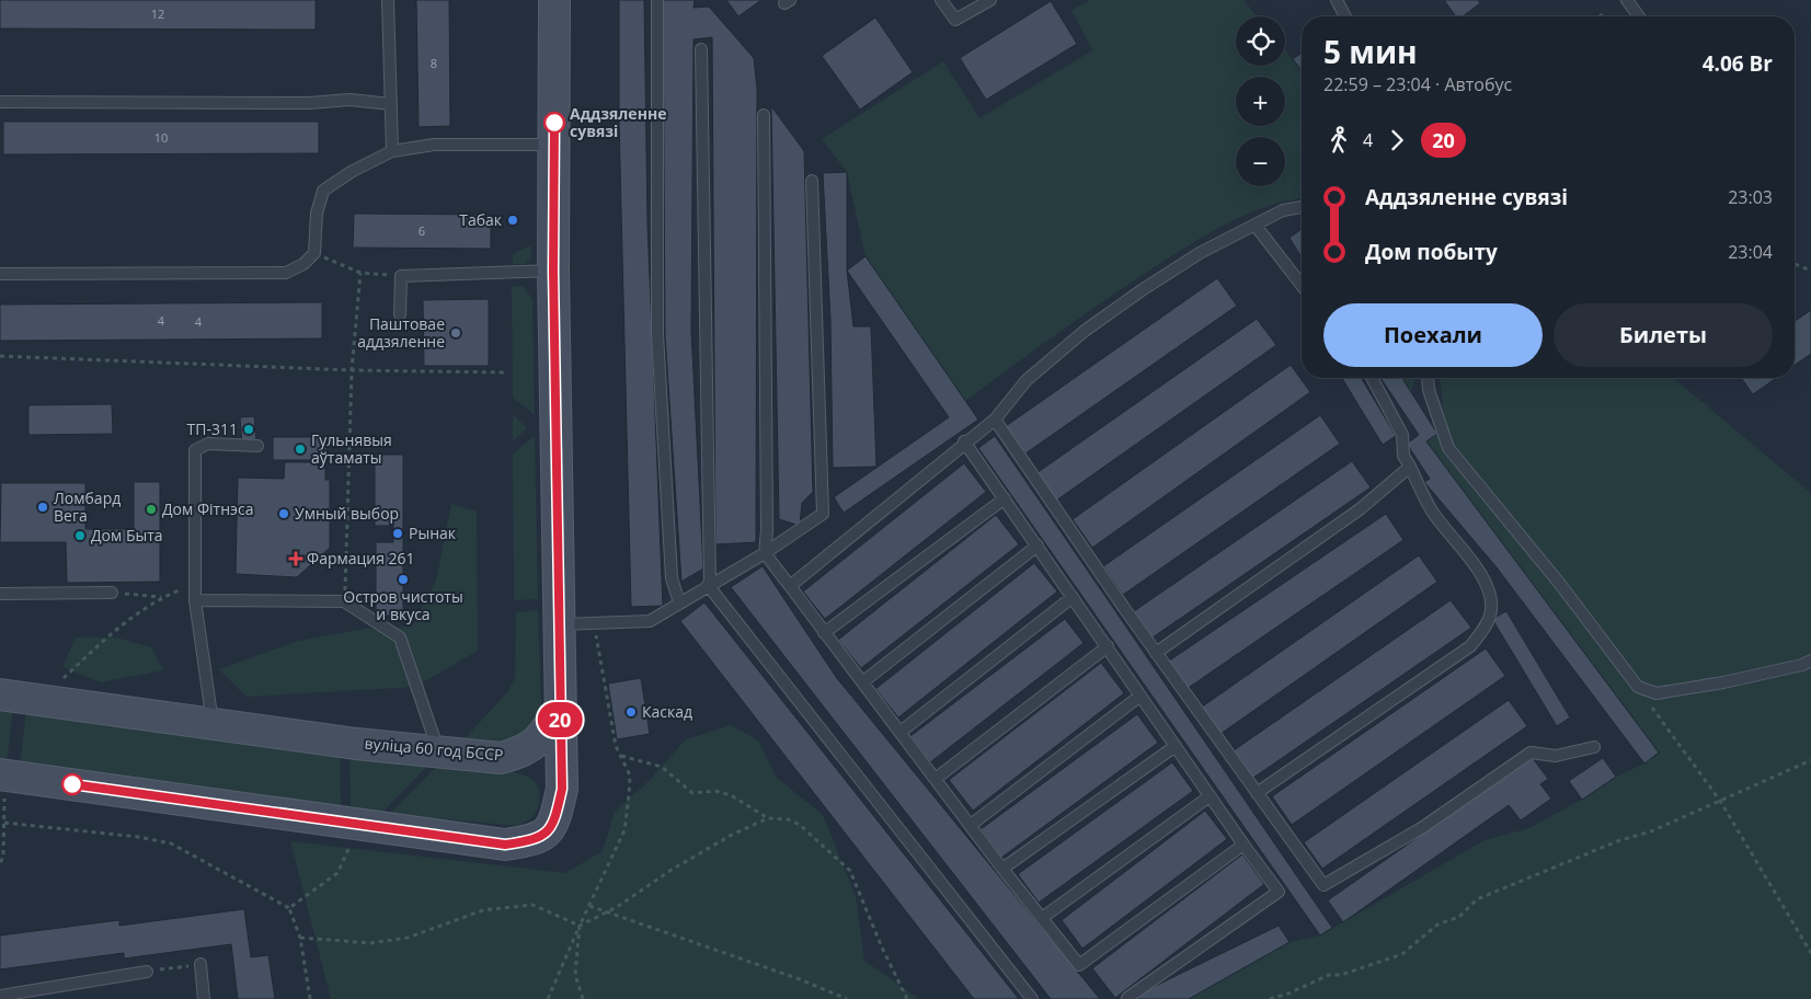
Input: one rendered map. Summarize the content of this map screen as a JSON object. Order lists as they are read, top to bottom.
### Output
{
  "streets": {
    "main road": ["вуліца 60 год БССР"]
  },
  "places": {
    "other": [
      "Аддзяленне сувязі",
      "Табак",
      "Паштовае аддзяленне",
      "ТП-311",
      "Гульнявыя аўтаматы",
      "Ломбард Вега",
      "Дом Фітнэса",
      "Умный выбор",
      "Рынак",
      "Дом Быта",
      "Остров чистоты и вкуса",
      "Каскад"
    ],
    "health": ["Фармация 261"]
  },
  "lines": ["bus line 20"],
  "house_numbers": [
    "12",
    "8",
    "10",
    "6",
    "4",
    "4"
  ],
  "page": {
    "on_map": "20",
    "map_buttons": ["+", "−"],
    "heading": ["5 мин", "22:59 – 23:04 · Автобус", "4.06 Br"],
    "legs": ["4", "20"],
    "list": [
      {
        "name": "Аддзяленне сувязі",
        "value": "23:03"
      },
      {
        "name": "Дом побыту",
        "value": "23:04"
      }
    ],
    "buttons": ["Поехали", "Билеты"]
  }
}
